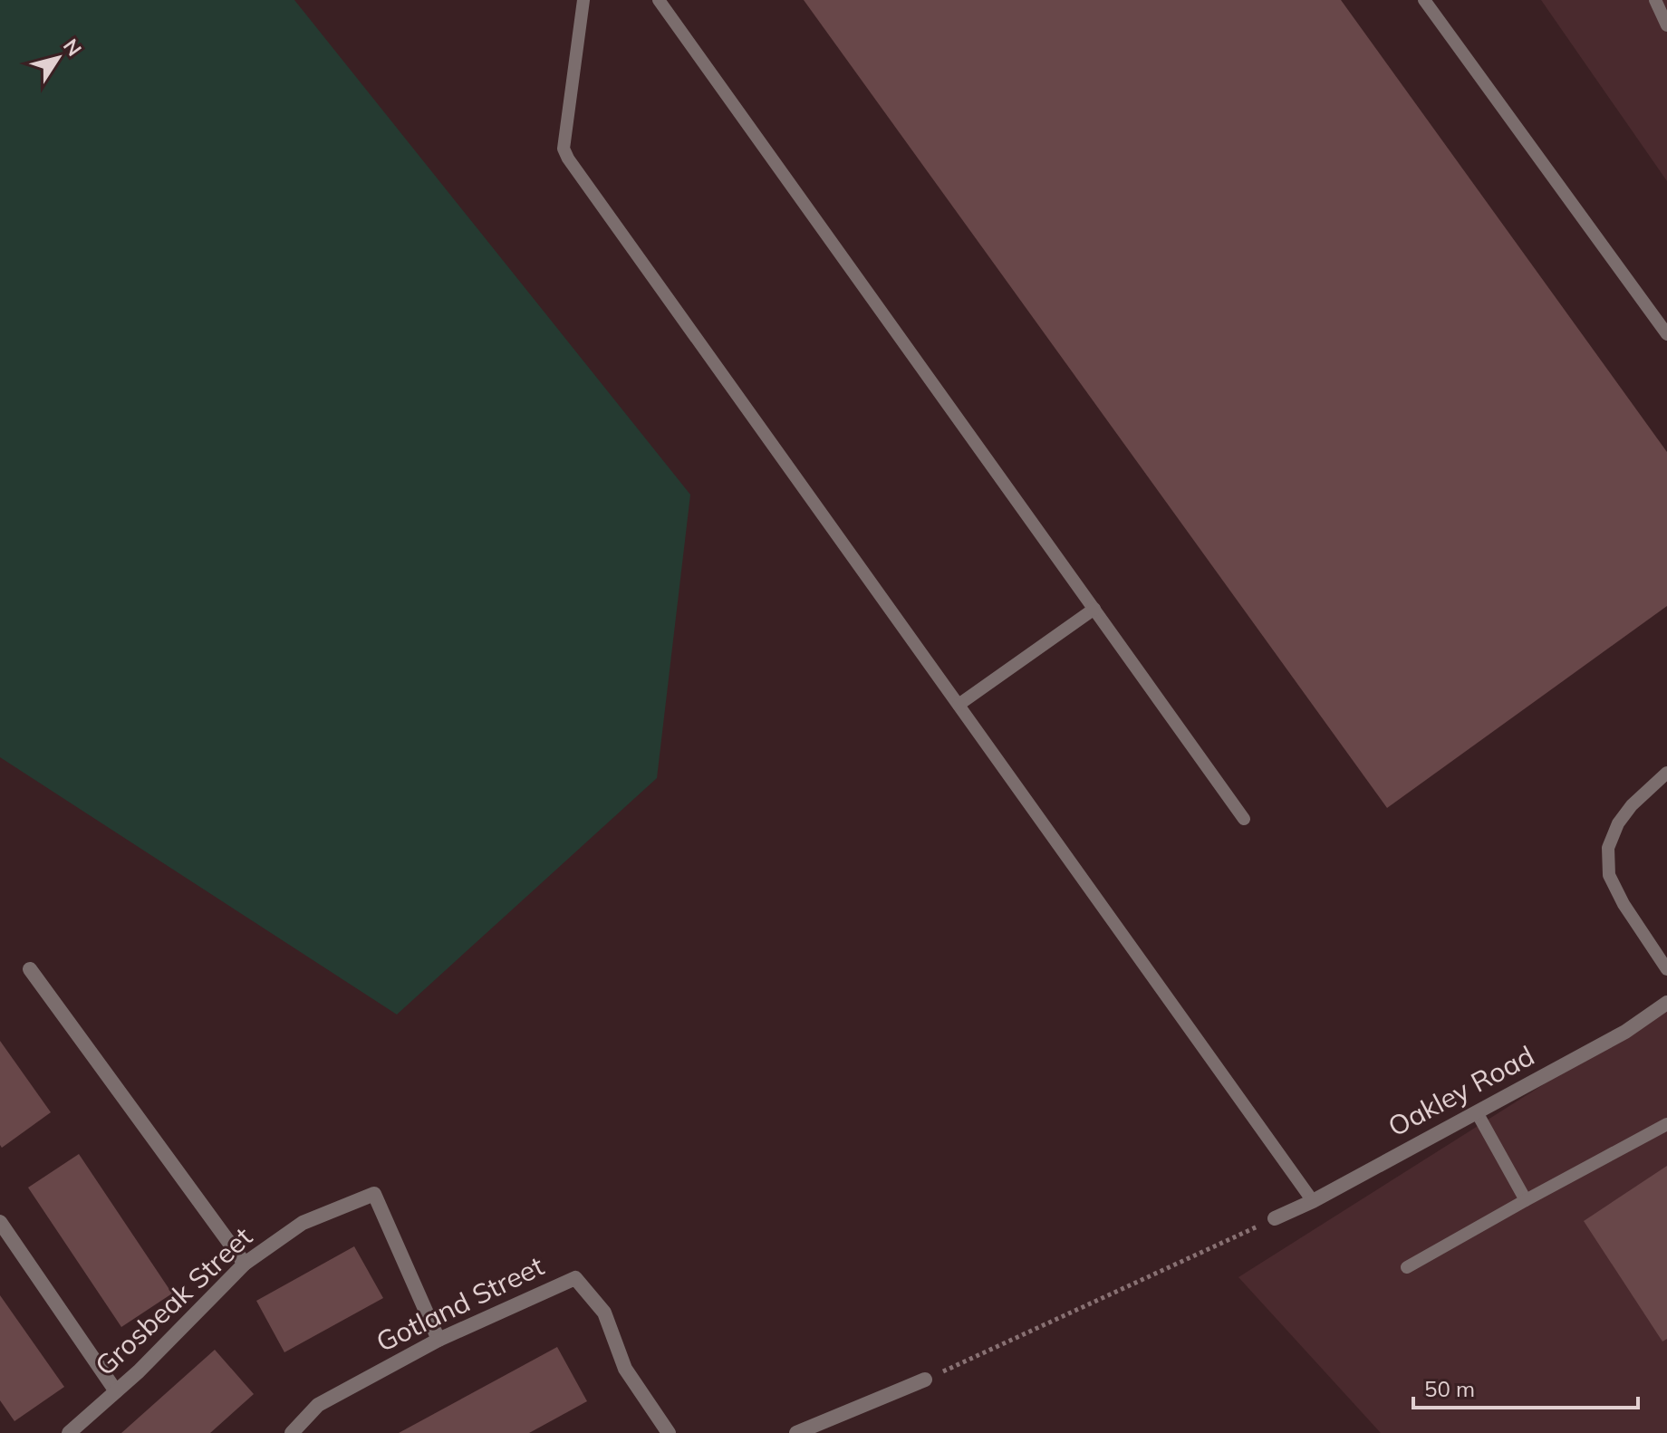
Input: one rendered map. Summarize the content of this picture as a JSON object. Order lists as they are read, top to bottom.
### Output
{
  "streets": {
    "street": ["Oakley Road", "Grosbeak Street", "Gotland Street"]
  },
  "crossings": [
    ["Grosbeak Street", "Gotland Street"]
  ],
  "scale_bar": "50 m",
  "north": "top right"
}
